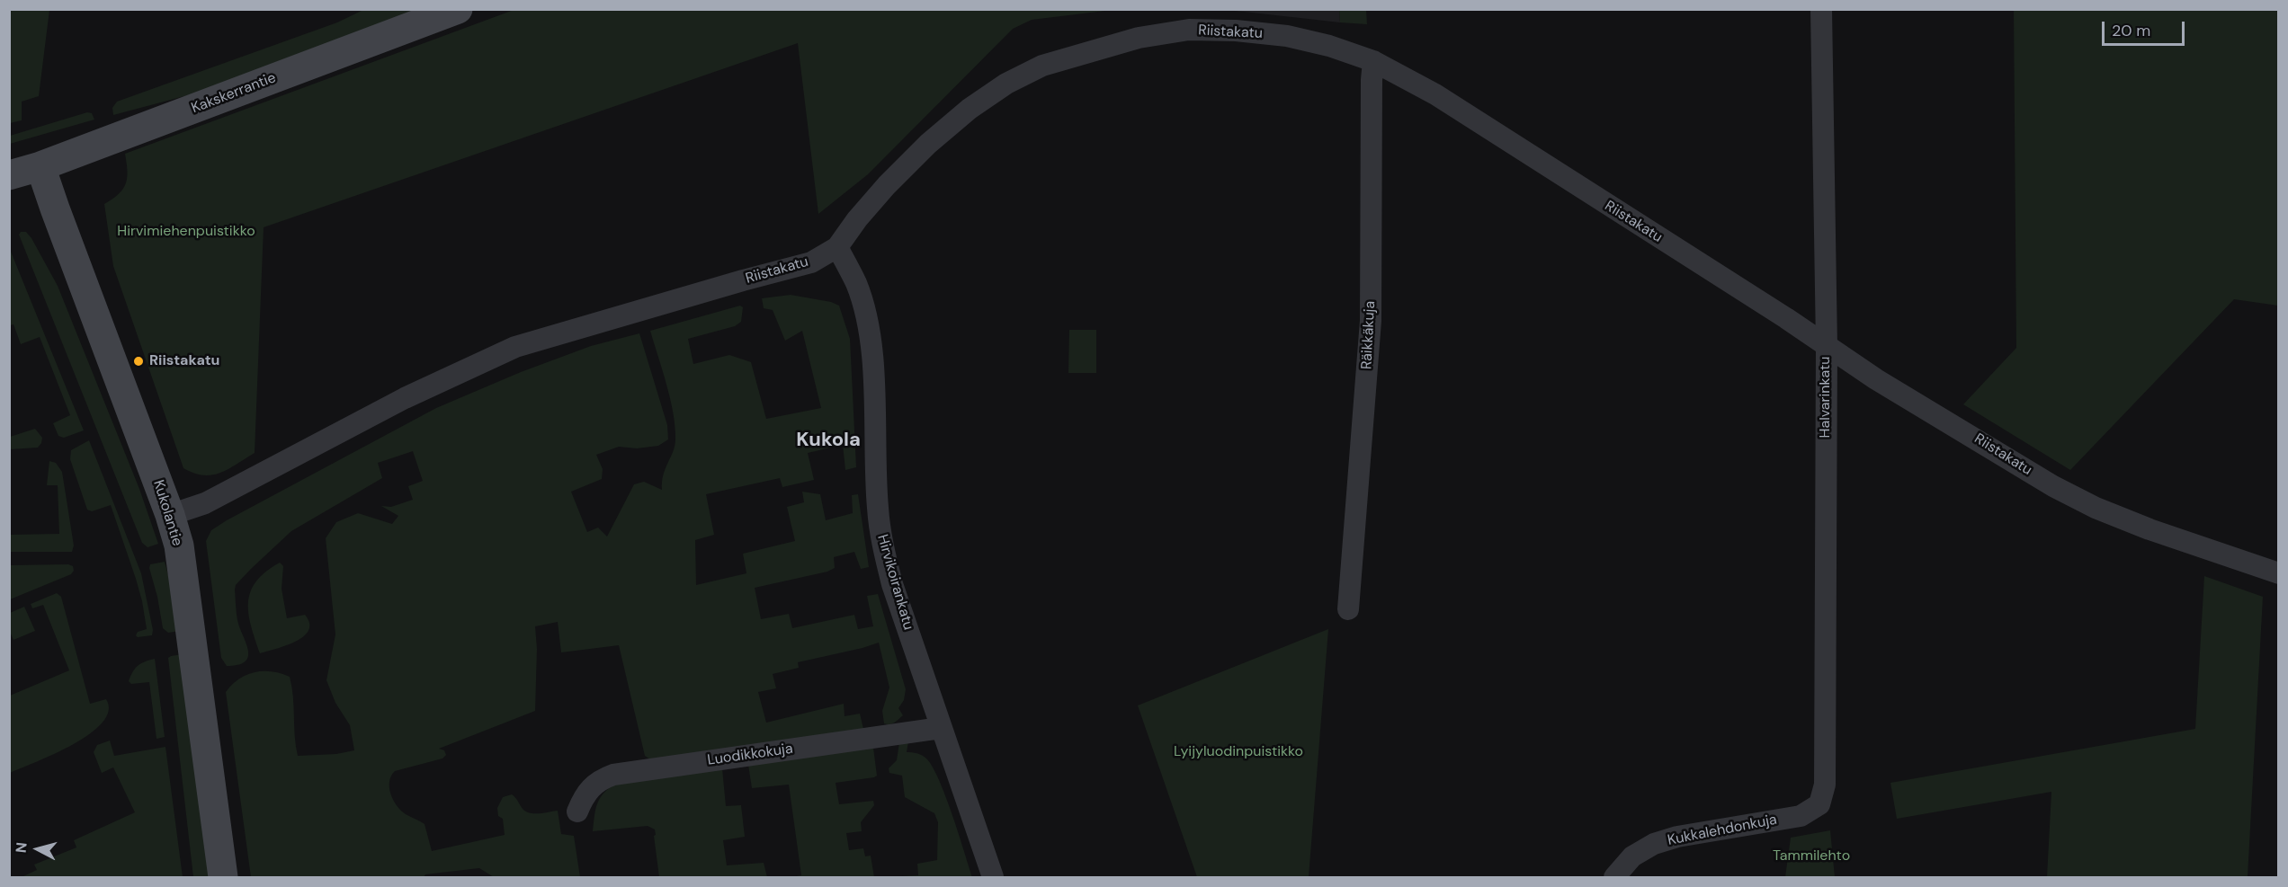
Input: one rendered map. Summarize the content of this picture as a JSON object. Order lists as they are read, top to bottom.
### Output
{
  "streets": {
    "street": [
      "Riistakatu",
      "Kakskerrantie",
      "Räikkäkuja",
      "Halvarinkatu",
      "Kukolantie",
      "Hirvikoirankatu",
      "Luodikkokuja",
      "Kukkalehdonkuja"
    ]
  },
  "crossings": [
    ["Riistakatu", "Räikkäkuja"],
    ["Riistakatu", "Halvarinkatu"],
    ["Riistakatu", "Kukolantie"],
    ["Riistakatu", "Hirvikoirankatu"],
    ["Kakskerrantie", "Kukolantie"],
    ["Halvarinkatu", "Kukkalehdonkuja"],
    ["Hirvikoirankatu", "Luodikkokuja"]
  ],
  "districts": ["Kukola"],
  "parks": ["Hirvimiehenpuistikko", "Lyijyluodinpuistikko", "Tammilehto"],
  "places": ["Riistakatu"],
  "scale_bar": "20 m",
  "north": "left"
}
